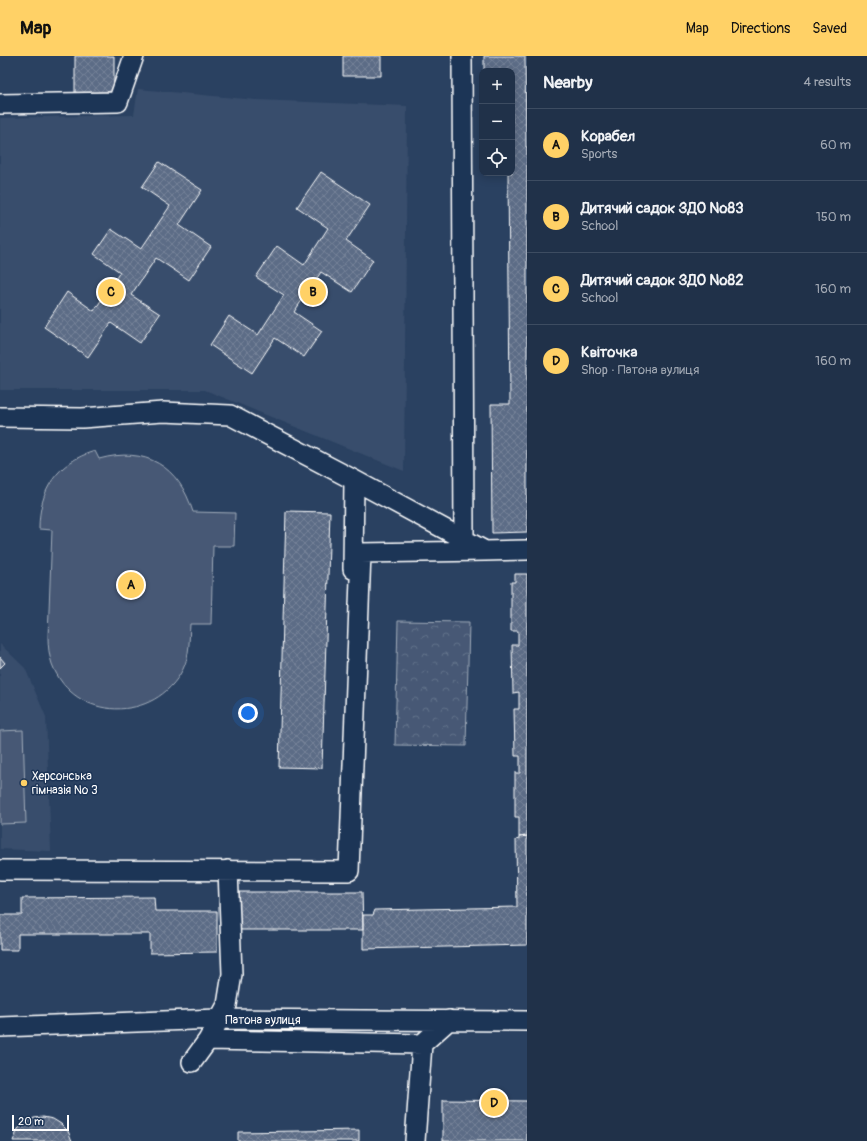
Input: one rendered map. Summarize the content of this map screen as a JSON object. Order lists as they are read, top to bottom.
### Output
{
  "streets": {
    "street": ["Патона вулиця"]
  },
  "places": ["Херсонська гімназія № 3"],
  "scale_bar": "20 m",
  "page": {
    "header": "Map",
    "nav": ["Map", "Directions", "Saved"],
    "heading": ["Nearby", "4 results"],
    "map_buttons": ["+", "−"],
    "list": [
      {
        "mark": "A",
        "name": "Корабел",
        "note": "Sports",
        "value": "60 m"
      },
      {
        "mark": "B",
        "name": "Дитячий садок ЗДО №83",
        "note": "School",
        "value": "150 m"
      },
      {
        "mark": "C",
        "name": "Дитячий садок ЗДО №82",
        "note": "School",
        "value": "160 m"
      },
      {
        "mark": "D",
        "name": "Квіточка",
        "note": "Shop · Патона вулиця",
        "value": "160 m"
      }
    ],
    "pins": [
      "B",
      "C",
      "A",
      "D"
    ],
    "scale": "20 m"
  }
}
